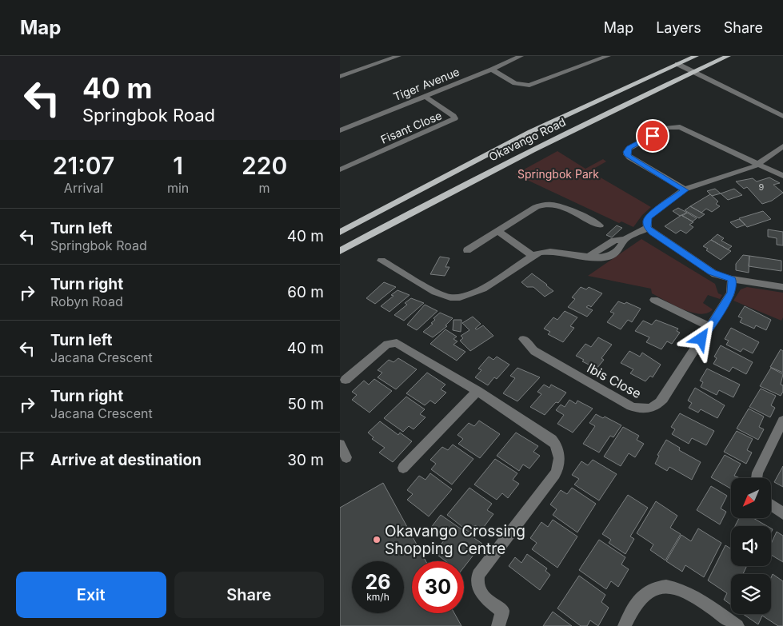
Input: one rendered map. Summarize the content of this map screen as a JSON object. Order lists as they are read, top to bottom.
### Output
{
  "streets": {
    "main road": ["Okavango Road"],
    "street": ["Tiger Avenue", "Fisant Close", "Ibis Close"]
  },
  "crossings": [
    ["Tiger Avenue", "Fisant Close"]
  ],
  "parks": ["Springbok Park"],
  "places": ["Okavango Crossing Shopping Centre"],
  "house_numbers": ["9"],
  "north": "bottom left",
  "page": {
    "header": "Map",
    "nav": ["Map", "Layers", "Share"],
    "turn": ["40 m", "Springbok Road"],
    "eta": [
      "21:07",
      "Arrival",
      "1",
      "min",
      "220",
      "m"
    ],
    "list": [
      {
        "name": "Turn left",
        "note": "Springbok Road",
        "value": "40 m"
      },
      {
        "name": "Turn right",
        "note": "Robyn Road",
        "value": "60 m"
      },
      {
        "name": "Turn left",
        "note": "Jacana Crescent",
        "value": "40 m"
      },
      {
        "name": "Turn right",
        "note": "Jacana Crescent",
        "value": "50 m"
      },
      {
        "name": "Arrive at destination",
        "value": "30 m"
      }
    ],
    "speed": "26 km/h",
    "limit": "30",
    "buttons": ["Exit", "Share"]
  }
}
